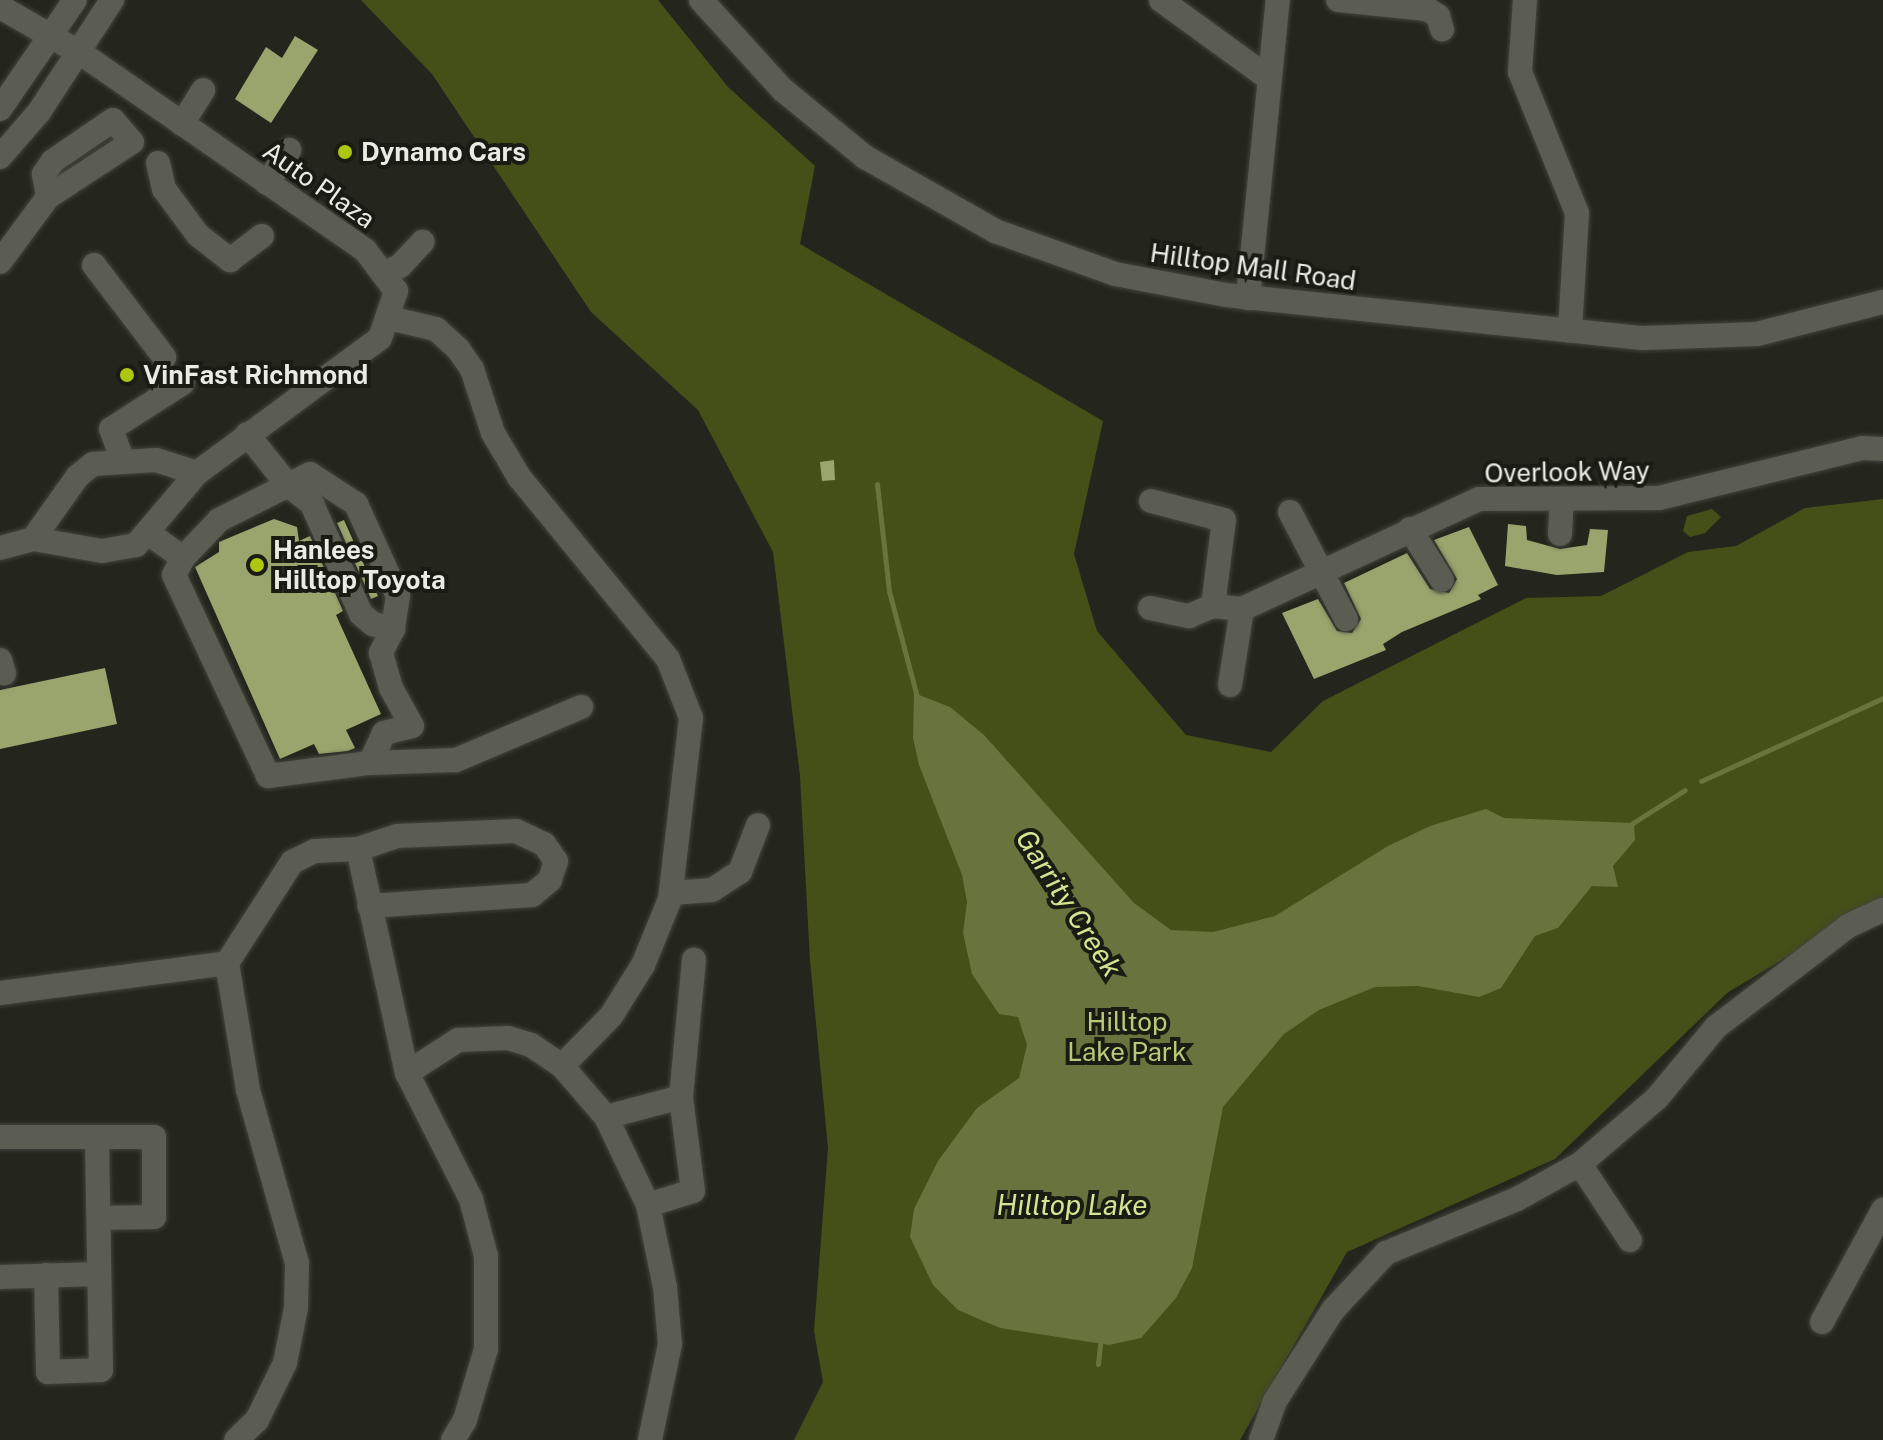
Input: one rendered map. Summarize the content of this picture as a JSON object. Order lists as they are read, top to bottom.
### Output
{
  "streets": {
    "street": ["Auto Plaza", "Hilltop Mall Road", "Overlook Way"]
  },
  "water": ["Garrity Creek", "Hilltop Lake"],
  "parks": ["Hilltop Lake Park"],
  "places": ["Dynamo Cars", "VinFast Richmond", "Hanlees Hilltop Toyota"]
}
